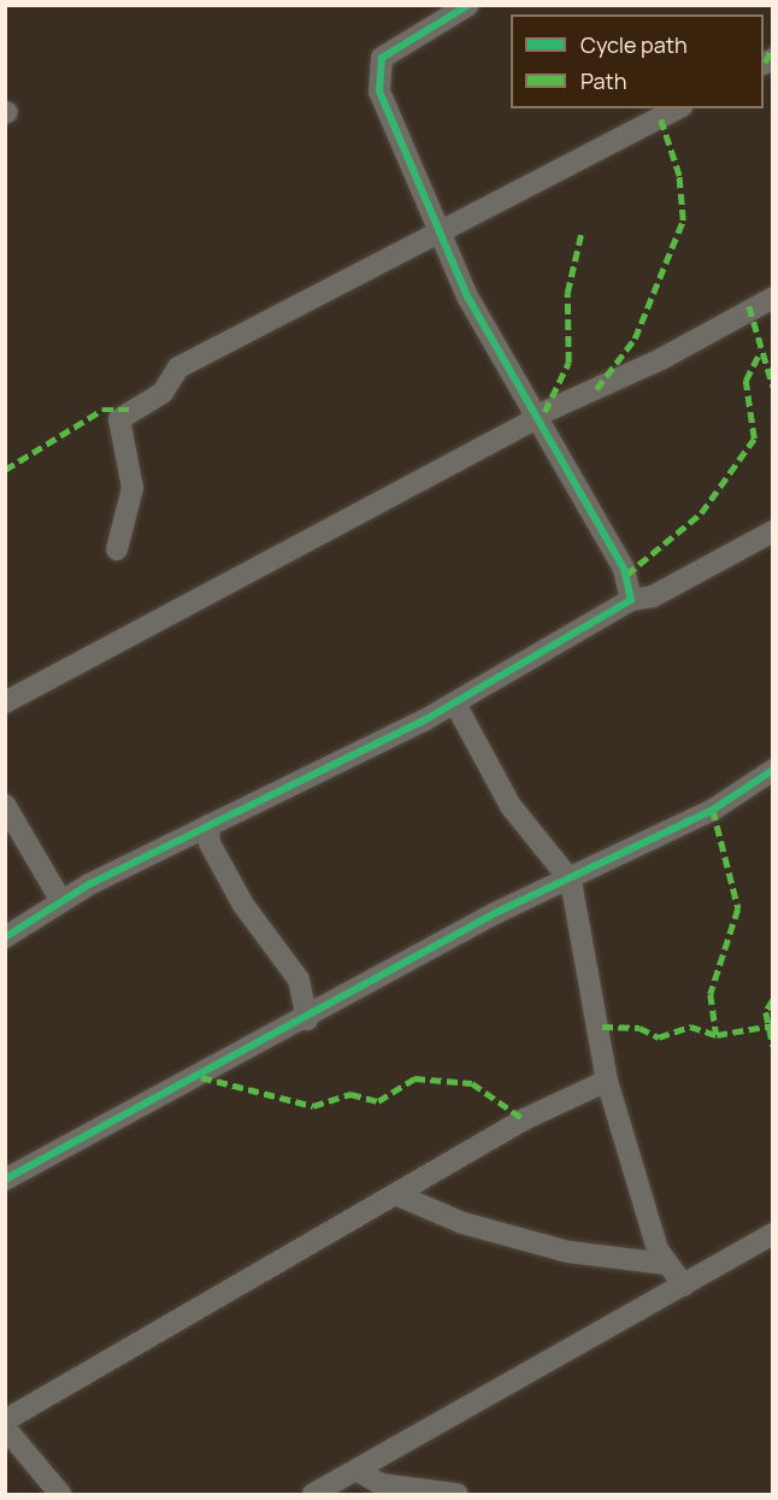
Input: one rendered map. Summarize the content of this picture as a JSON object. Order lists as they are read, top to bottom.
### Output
{
  "legend": ["Cycle path", "Path"]
}
